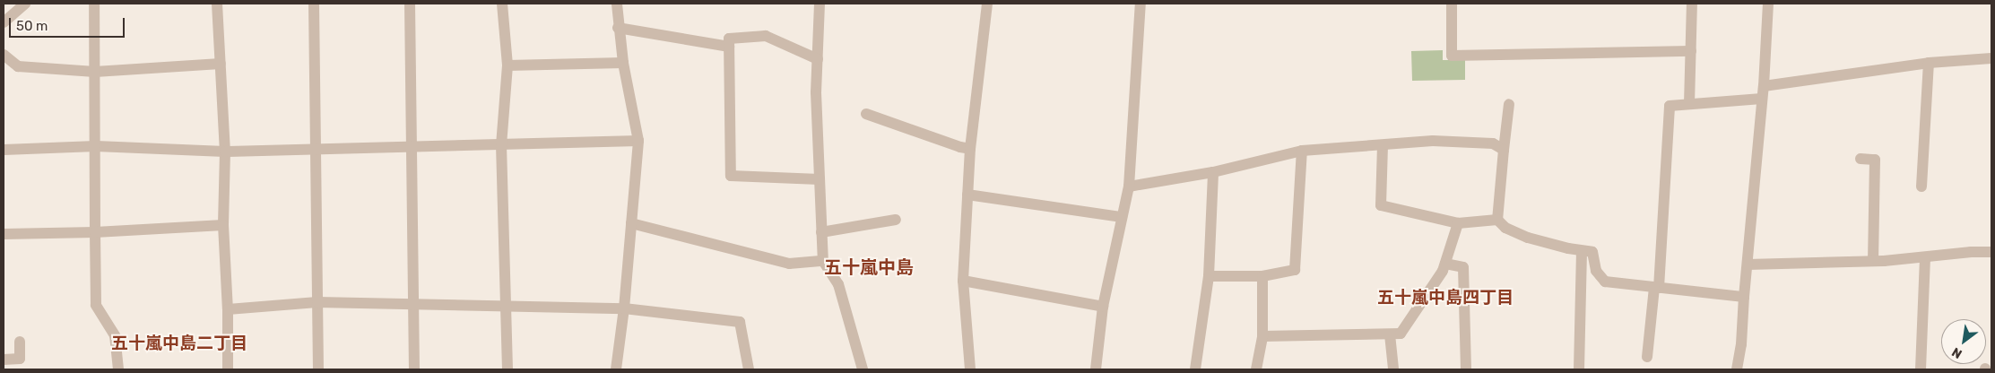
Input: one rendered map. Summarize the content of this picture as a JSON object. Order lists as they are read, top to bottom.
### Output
{
  "districts": ["五十嵐中島", "五十嵐中島四丁目", "五十嵐中島二丁目"],
  "scale_bar": "50 m",
  "north": "bottom left"
}
